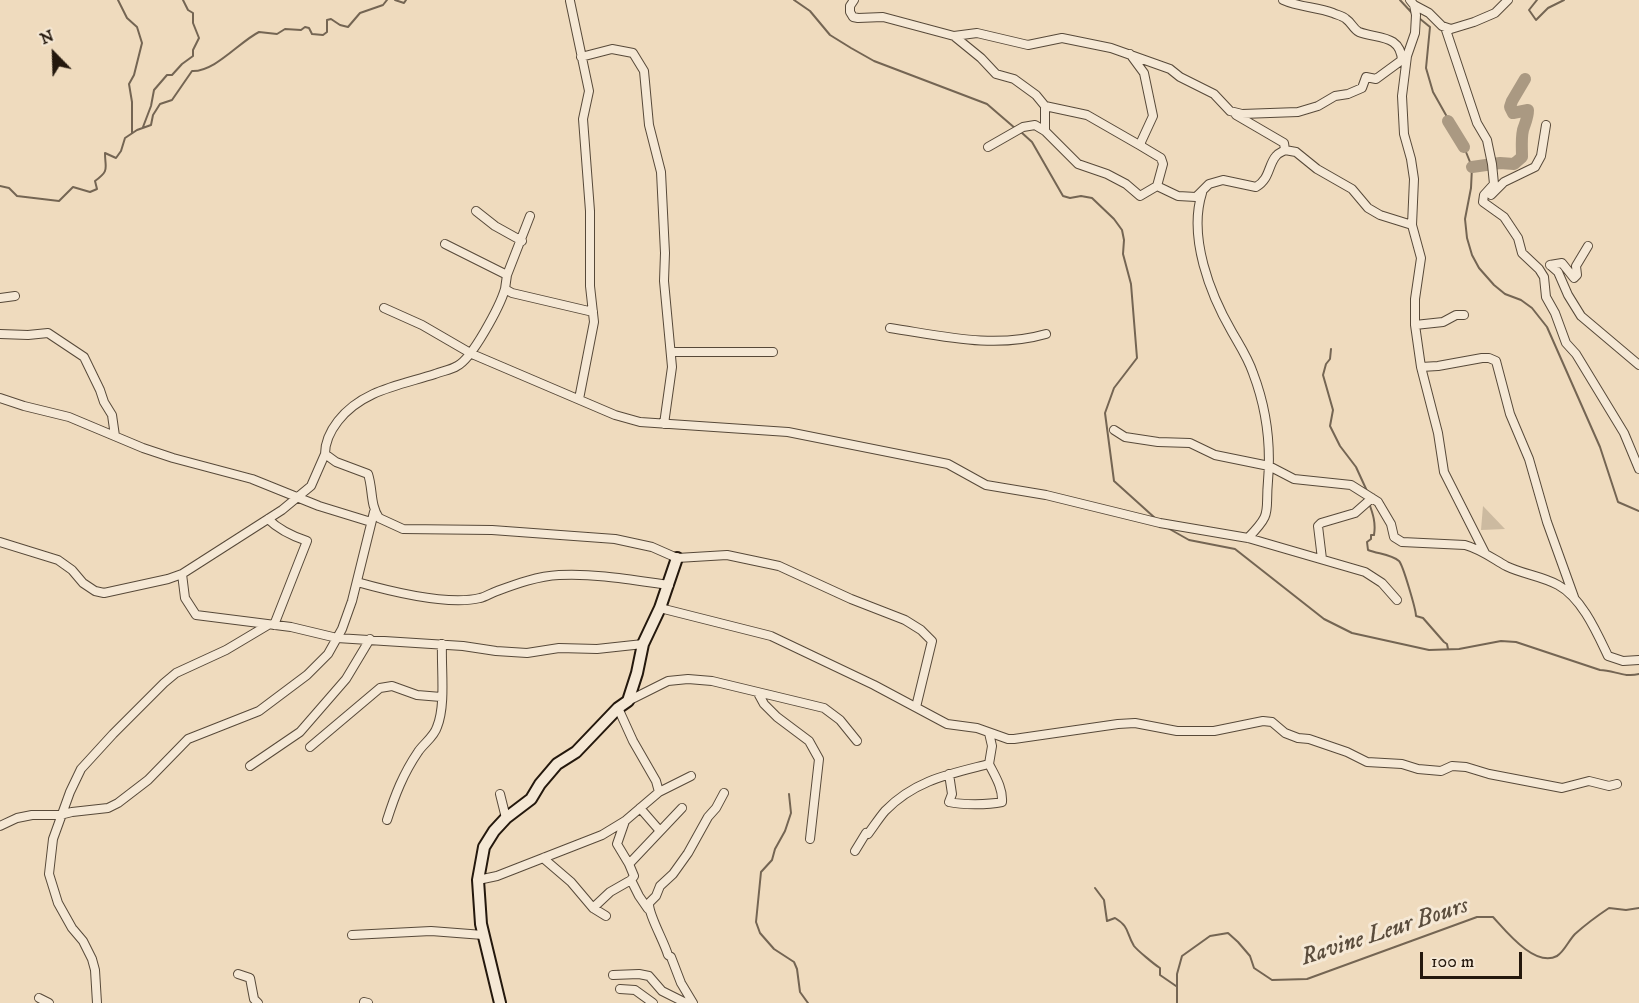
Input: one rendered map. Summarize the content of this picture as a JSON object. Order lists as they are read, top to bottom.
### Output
{
  "water": ["Ravine Leur Bours"],
  "scale_bar": "100 m",
  "north": "top left"
}
